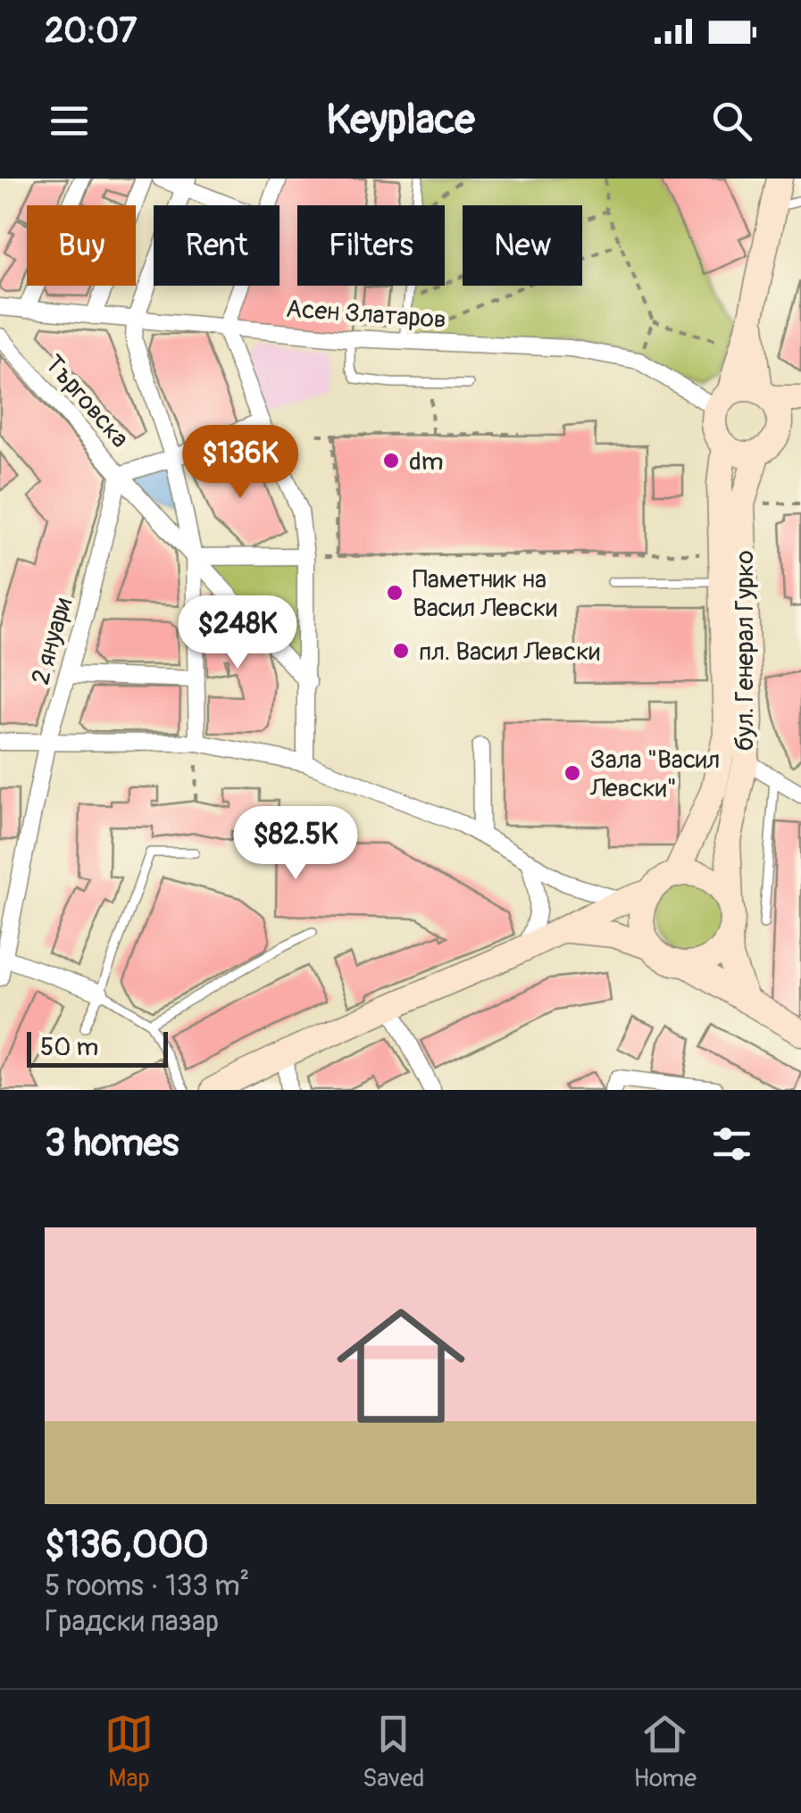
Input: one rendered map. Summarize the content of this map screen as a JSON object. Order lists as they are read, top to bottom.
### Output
{
  "streets": {
    "street": [
      "Асен Златаров",
      "Търговска",
      "2 януари",
      "бул. Генерал Гурко"
    ]
  },
  "crossings": [
    ["Асен Златаров", "бул. Генерал Гурко"],
    ["Търговска", "2 януари"]
  ],
  "places": [
    "dm",
    "Паметник на Васил Левски",
    "пл. Васил Левски",
    "Зала \"Васил Левски\""
  ],
  "scale_bar": "50 m",
  "page": {
    "status": "20:07",
    "header": "Keyplace",
    "chip": [
      "Buy",
      "Rent",
      "Filters",
      "New"
    ],
    "price": ["$136K", "$248K", "$82.5K"],
    "scale": "50 m",
    "heading": "3 homes",
    "list": [
      {
        "name": "$136,000",
        "note": "5 rooms · 133 m² · Градски пазар"
      }
    ],
    "tabs": ["Map", "Saved", "Home"]
  }
}
